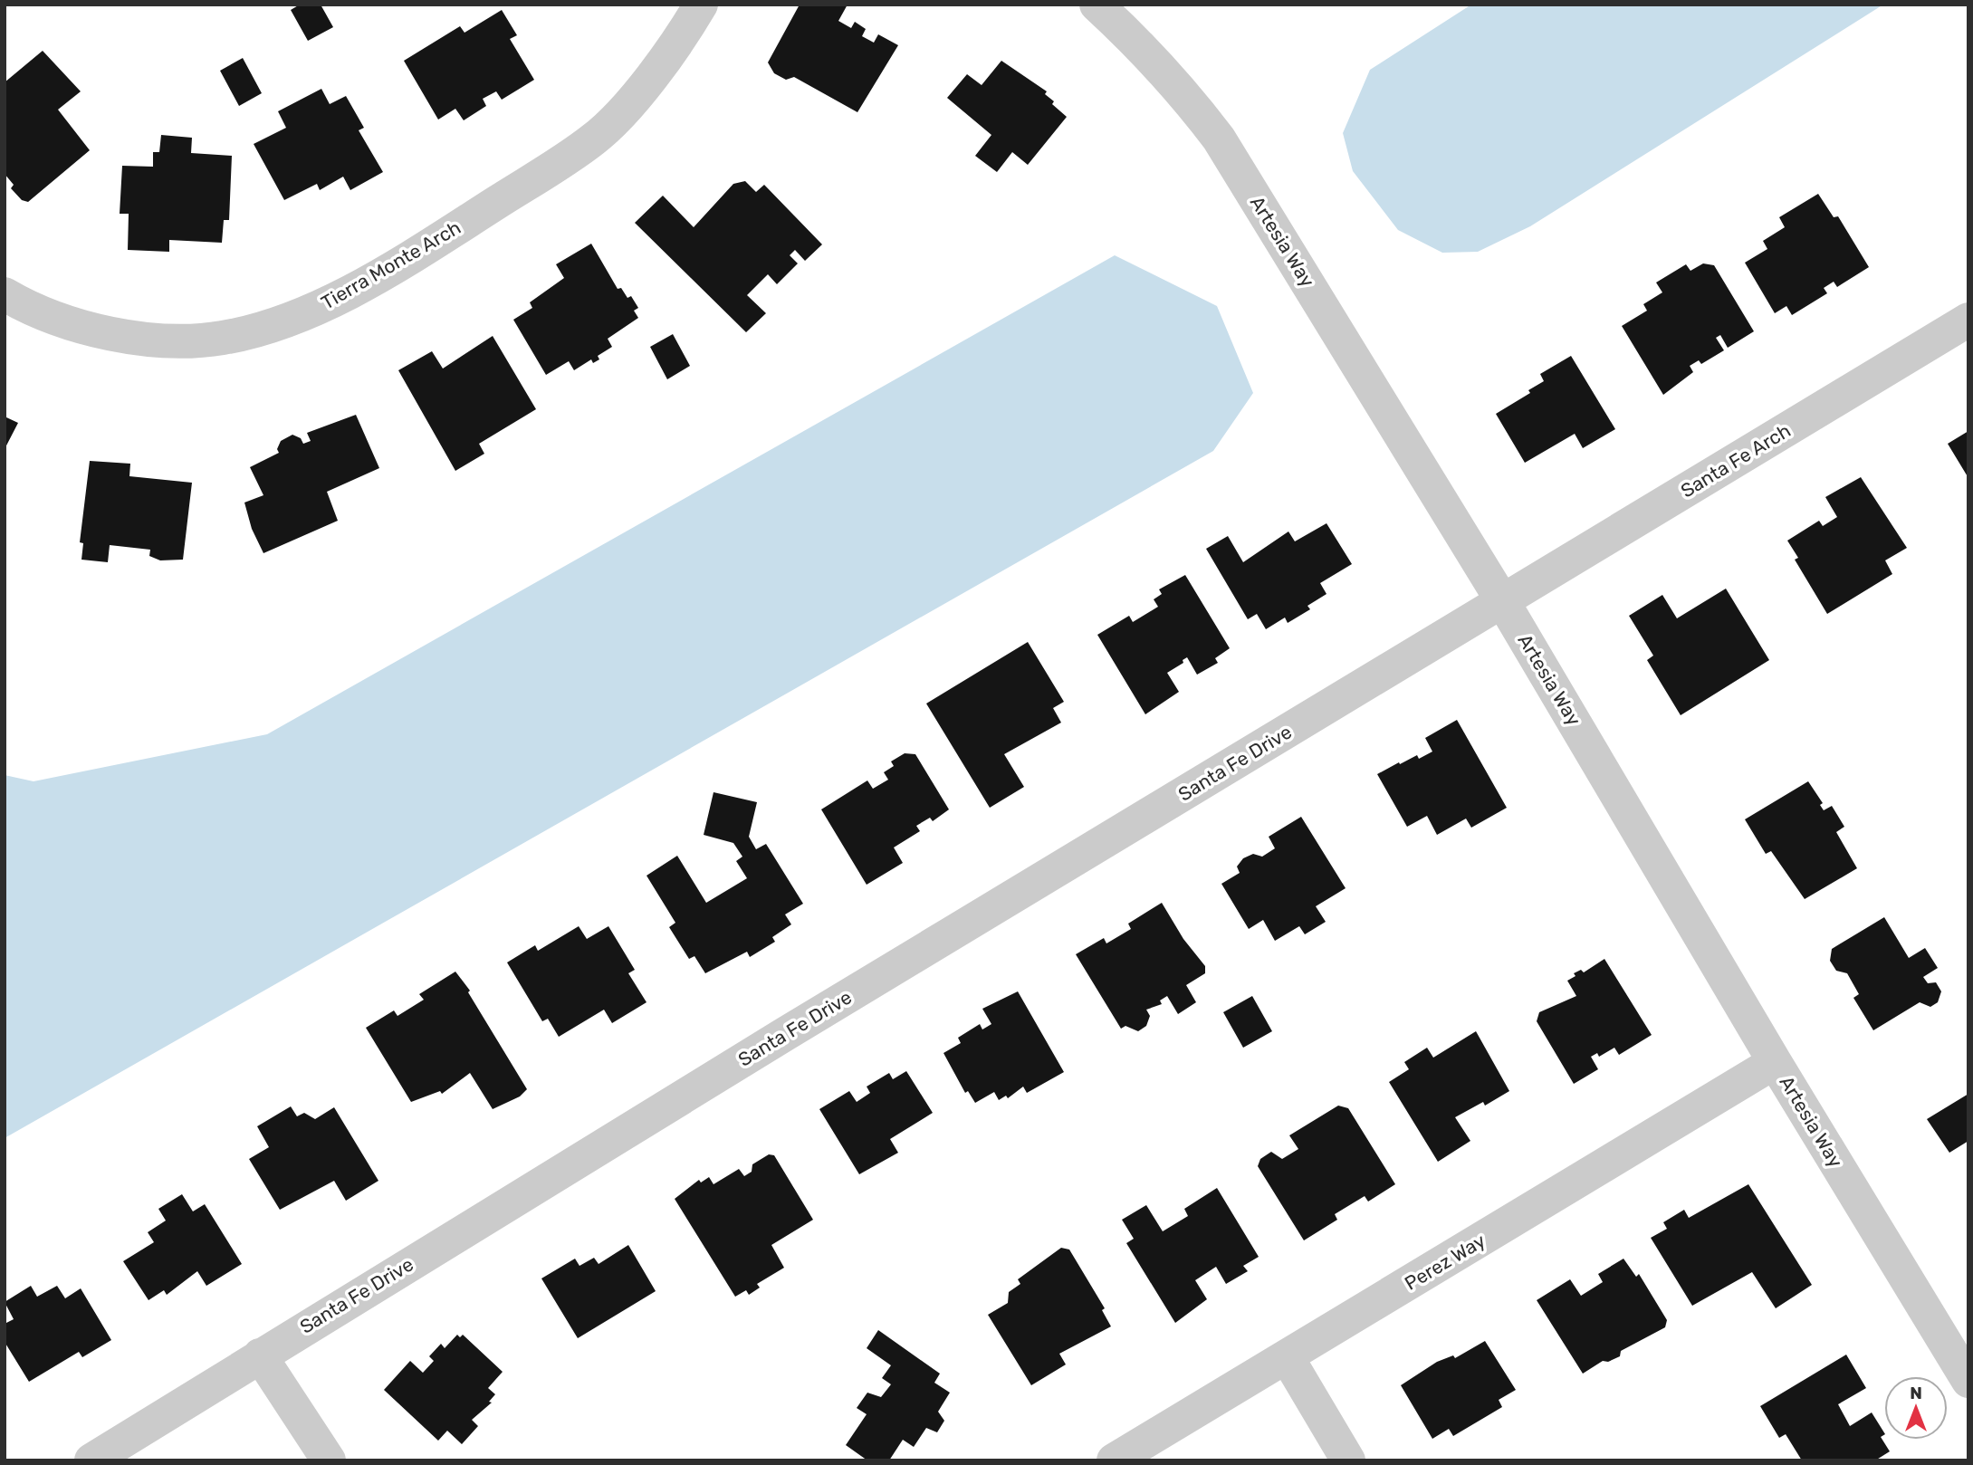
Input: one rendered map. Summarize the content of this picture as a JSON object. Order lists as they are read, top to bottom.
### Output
{
  "streets": {
    "street": [
      "Artesia Way",
      "Tierra Monte Arch",
      "Santa Fe Arch",
      "Santa Fe Drive",
      "Perez Way"
    ]
  },
  "crossings": [
    ["Artesia Way", "Santa Fe Arch"],
    ["Artesia Way", "Santa Fe Drive"],
    ["Artesia Way", "Perez Way"],
    ["Santa Fe Arch", "Santa Fe Drive"]
  ],
  "north": "top"
}
